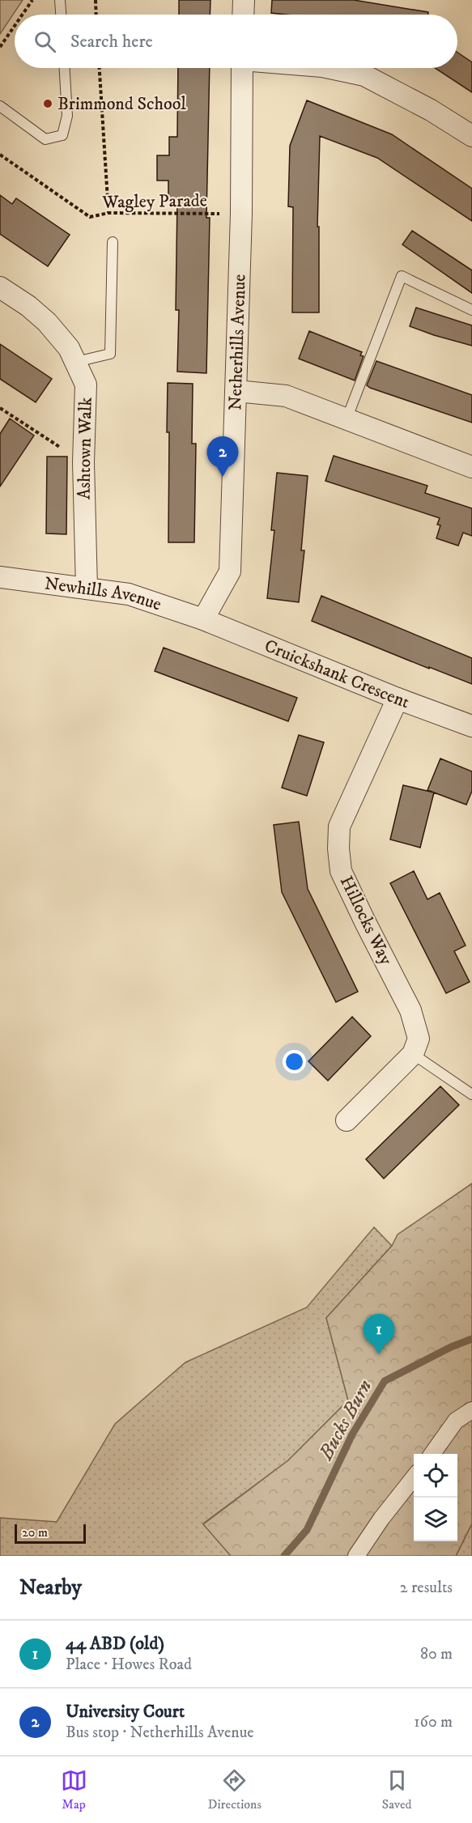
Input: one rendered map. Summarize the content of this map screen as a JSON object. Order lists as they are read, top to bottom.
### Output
{
  "streets": {
    "street": [
      "Netherhills Avenue",
      "Ashtown Walk",
      "Newhills Avenue",
      "Cruickshank Crescent",
      "Hillocks Way"
    ],
    "path": ["Wagley Parade"]
  },
  "crossings": [
    ["Wagley Parade", "Netherhills Avenue"],
    ["Netherhills Avenue", "Newhills Avenue"],
    ["Netherhills Avenue", "Cruickshank Crescent"],
    ["Ashtown Walk", "Newhills Avenue"],
    ["Newhills Avenue", "Cruickshank Crescent"],
    ["Cruickshank Crescent", "Hillocks Way"]
  ],
  "water": ["Bucks Burn"],
  "places": ["Brimmond School"],
  "scale_bar": "20 m",
  "page": {
    "search": "Search here",
    "pins": ["2", "1"],
    "scale": "20 m",
    "heading": ["Nearby", "2 results"],
    "list": [
      {
        "mark": "1",
        "name": "44 ABD (old)",
        "note": "Place · Howes Road",
        "value": "80 m"
      },
      {
        "mark": "2",
        "name": "University Court",
        "note": "Bus stop · Netherhills Avenue",
        "value": "160 m"
      }
    ],
    "nav": ["Map", "Directions", "Saved"]
  }
}
